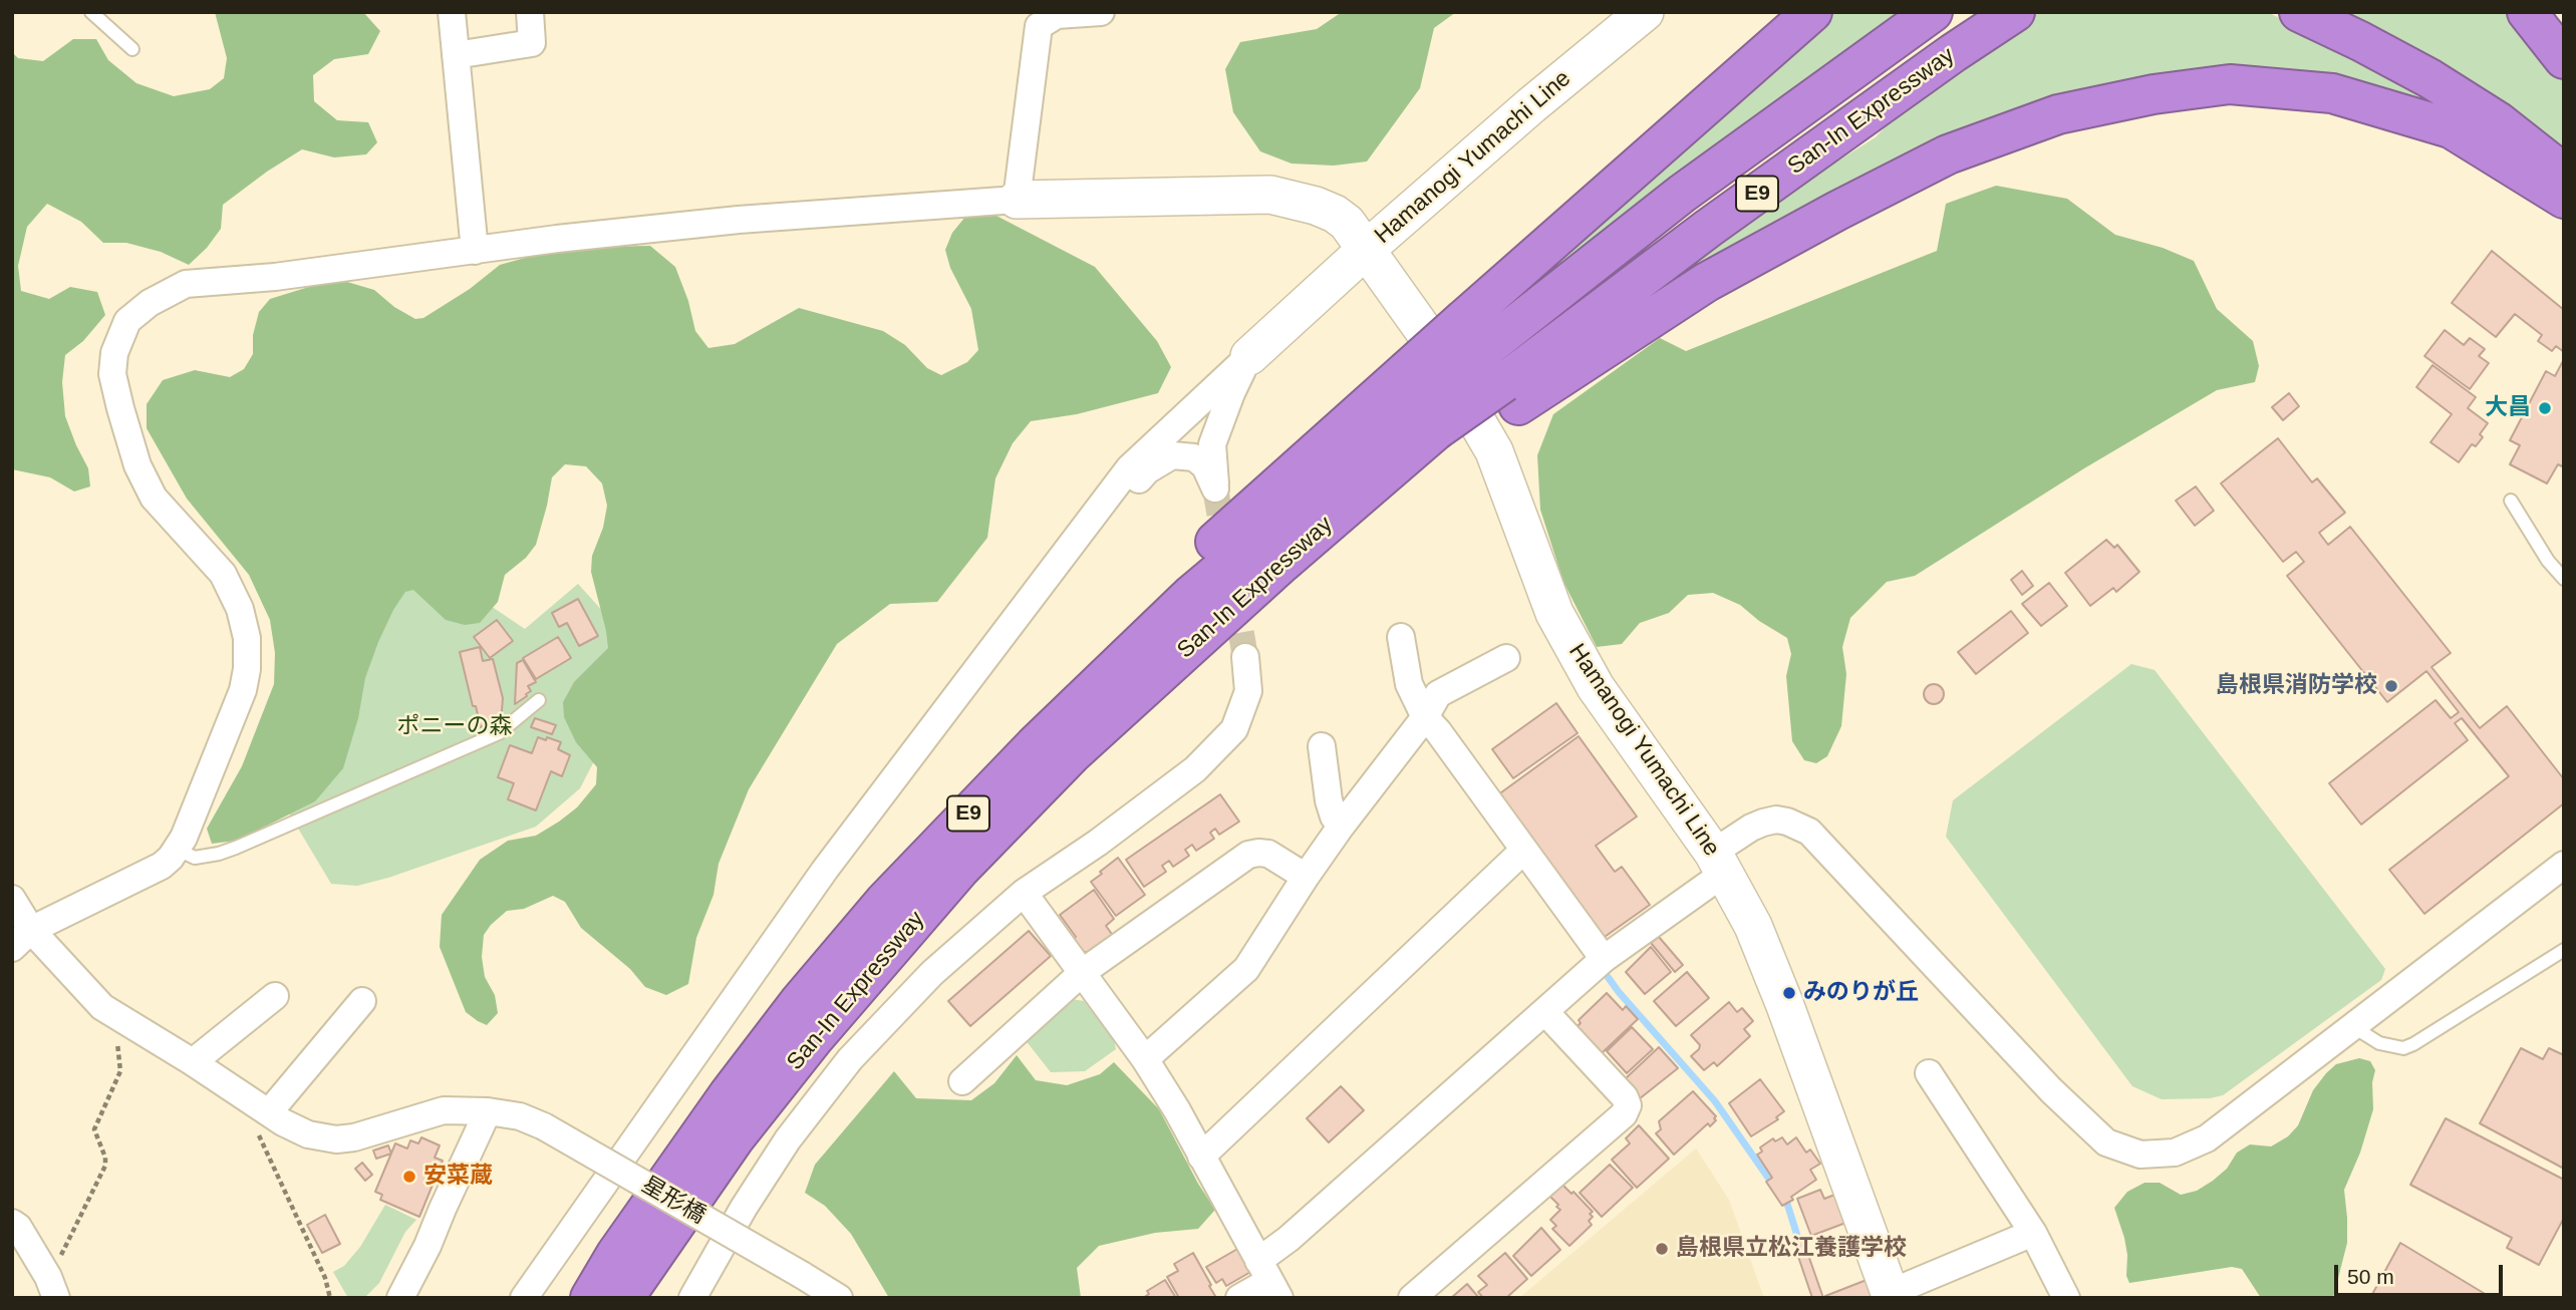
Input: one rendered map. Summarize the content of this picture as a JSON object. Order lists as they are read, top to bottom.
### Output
{
  "streets": {
    "highway": ["San-In Expressway", "E9"],
    "main road": ["Hamanogi Yumachi Line"],
    "street": ["星形橋"]
  },
  "parks": ["ポニーの森"],
  "places": [
    "大昌",
    "島根県消防学校",
    "みのりが丘",
    "安菜蔵",
    "島根県立松江養護学校"
  ],
  "scale_bar": "50 m"
}
